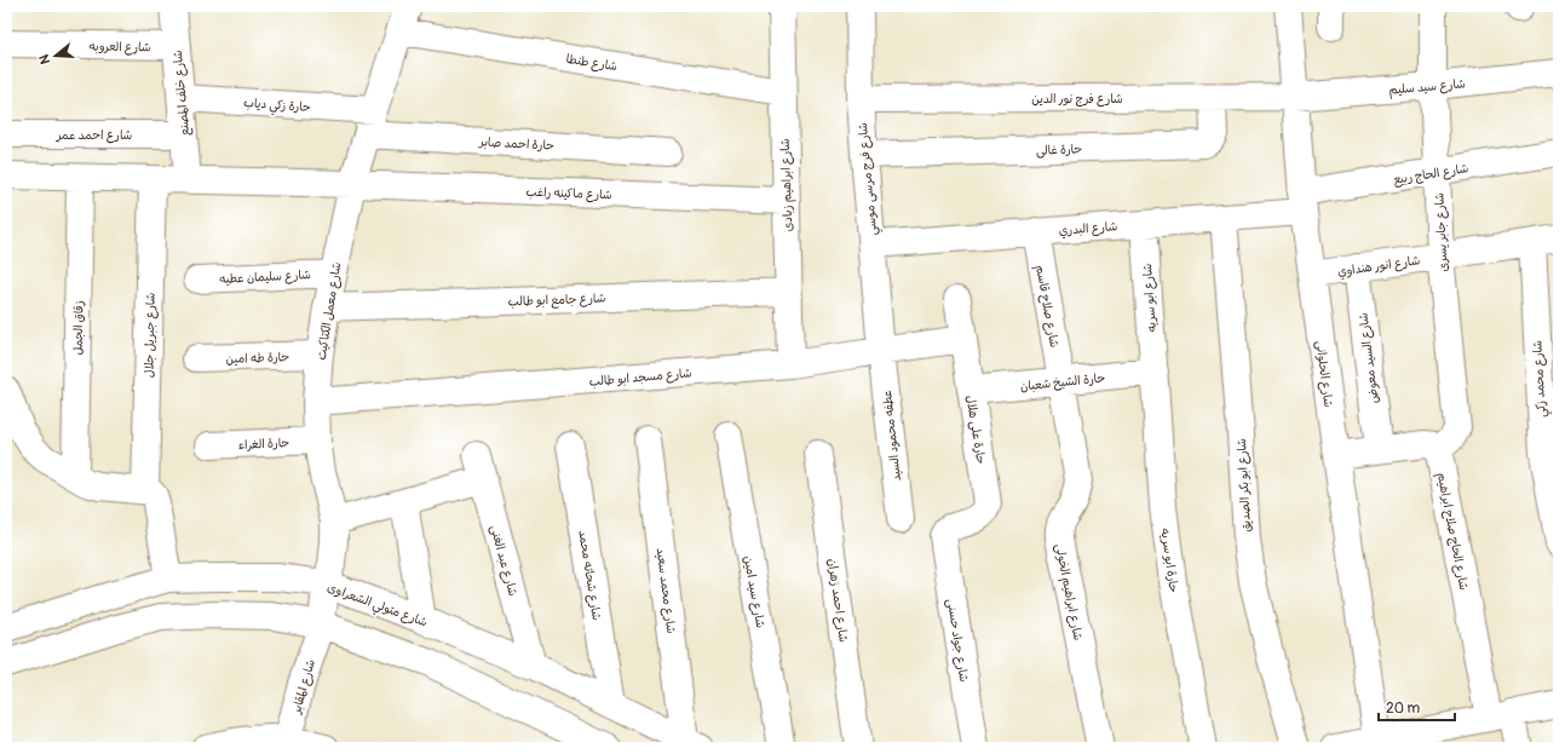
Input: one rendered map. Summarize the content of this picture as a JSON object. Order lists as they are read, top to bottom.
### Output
{
  "streets": {
    "street": [
      "شارع العروبه",
      "شارع طنطا",
      "شارع سيد سليم",
      "شارع خلف المصنع",
      "شارع فرج نور الدين",
      "حارة زكي دياب",
      "شارع احمد عمر",
      "حارة احمد صابر",
      "حارة غالى",
      "شارع الحاج ربيع",
      "شارع فرج مرسى موسي",
      "شارع ابراهيم زبادى",
      "شارع ماكينه راغب",
      "شارع البدري",
      "شارع جابر يسرى",
      "شارع انور هنداوي",
      "شارع سليمان عطيه",
      "شارع ابو سريه",
      "شارع جامع ابو طالب",
      "شارع صلاح قاسم",
      "شارع معمل الكتاكيت",
      "زقاق الجمل",
      "شارع جبريل جلال",
      "حارة طه امين",
      "شارع السيد معوض",
      "شارع الحلوانى",
      "شارع مسجد ابو طالب",
      "شارع محمد زكي",
      "حارة الشيخ شعبان",
      "حارة على هلال",
      "عطفه محمود السيد",
      "حارة الغراء",
      "شارع ابو بكر الصديق",
      "شارع الحاج صلاح ابراهيم",
      "شارع عبد الغنى",
      "حارة ابو سريه",
      "شارع شحاته محمد",
      "شارع محمد سعيد",
      "شارع سيد امين",
      "شارع ابراهيم الخولى",
      "شارع احمد زهران",
      "شارع متولي الشعراوى",
      "شارع جواد حسنى",
      "شارع المقابر"
    ]
  },
  "crossings": [
    ["شارع العروبه", "شارع خلف المصنع"],
    ["شارع طنطا", "شارع ابراهيم زبادى"],
    ["شارع طنطا", "شارع معمل الكتاكيت"],
    ["شارع سيد سليم", "شارع فرج نور الدين"],
    ["شارع سيد سليم", "شارع جابر يسرى"],
    ["شارع سيد سليم", "شارع الحلوانى"],
    ["شارع خلف المصنع", "حارة زكي دياب"],
    ["شارع خلف المصنع", "شارع احمد عمر"],
    ["شارع فرج نور الدين", "حارة غالى"],
    ["شارع فرج نور الدين", "شارع فرج مرسى موسي"],
    ["شارع فرج نور الدين", "شارع الحلوانى"],
    ["حارة زكي دياب", "حارة احمد صابر"],
    ["حارة زكي دياب", "شارع معمل الكتاكيت"],
    ["حارة احمد صابر", "شارع معمل الكتاكيت"],
    ["حارة غالى", "شارع فرج مرسى موسي"],
    ["شارع الحاج ربيع", "شارع البدري"],
    ["شارع الحاج ربيع", "شارع جابر يسرى"],
    ["شارع الحاج ربيع", "شارع الحلوانى"],
    ["شارع فرج مرسى موسي", "شارع البدري"],
    ["شارع فرج مرسى موسي", "شارع مسجد ابو طالب"],
    ["شارع فرج مرسى موسي", "عطفه محمود السيد"],
    ["شارع ابراهيم زبادى", "شارع ماكينه راغب"],
    ["شارع ابراهيم زبادى", "شارع جامع ابو طالب"],
    ["شارع ابراهيم زبادى", "شارع مسجد ابو طالب"],
    ["شارع ماكينه راغب", "شارع معمل الكتاكيت"],
    ["شارع البدري", "شارع ابو سريه"],
    ["شارع البدري", "شارع صلاح قاسم"],
    ["شارع البدري", "شارع الحلوانى"],
    ["شارع البدري", "شارع ابو بكر الصديق"],
    ["شارع جابر يسرى", "شارع انور هنداوي"],
    ["شارع جابر يسرى", "شارع الحاج صلاح ابراهيم"],
    ["شارع انور هنداوي", "شارع السيد معوض"],
    ["شارع انور هنداوي", "شارع الحلوانى"],
    ["شارع انور هنداوي", "شارع محمد زكي"],
    ["شارع سليمان عطيه", "شارع معمل الكتاكيت"],
    ["شارع ابو سريه", "حارة الشيخ شعبان"],
    ["شارع ابو سريه", "حارة ابو سريه"],
    ["شارع جامع ابو طالب", "شارع معمل الكتاكيت"],
    ["شارع صلاح قاسم", "حارة الشيخ شعبان"],
    ["شارع صلاح قاسم", "شارع ابراهيم الخولى"],
    ["شارع معمل الكتاكيت", "حارة طه امين"],
    ["شارع معمل الكتاكيت", "شارع مسجد ابو طالب"],
    ["شارع معمل الكتاكيت", "حارة الغراء"],
    ["شارع معمل الكتاكيت", "شارع متولي الشعراوى"],
    ["شارع معمل الكتاكيت", "شارع المقابر"],
    ["شارع مسجد ابو طالب", "حارة على هلال"],
    ["شارع مسجد ابو طالب", "عطفه محمود السيد"],
    ["حارة الشيخ شعبان", "حارة على هلال"],
    ["حارة الشيخ شعبان", "حارة ابو سريه"],
    ["حارة الشيخ شعبان", "شارع ابراهيم الخولى"],
    ["حارة على هلال", "شارع جواد حسنى"],
    ["شارع عبد الغنى", "شارع متولي الشعراوى"],
    ["شارع شحاته محمد", "شارع متولي الشعراوى"],
    ["شارع محمد سعيد", "شارع متولي الشعراوى"]
  ],
  "scale_bar": "20 m",
  "north": "left"
}
